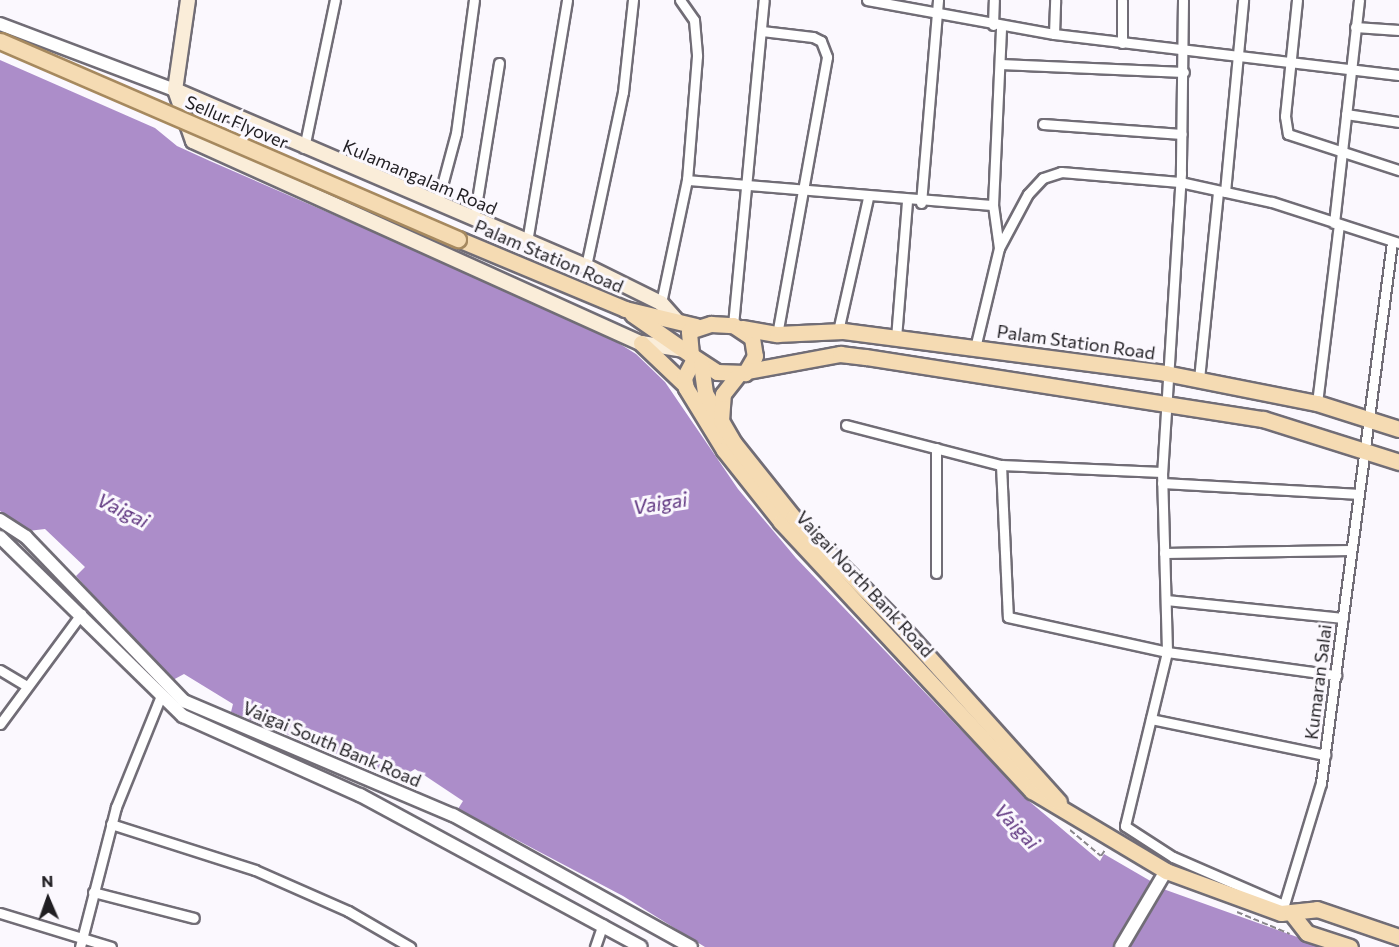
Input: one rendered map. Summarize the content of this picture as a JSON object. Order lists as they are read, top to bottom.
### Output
{
  "streets": {
    "main road": [
      "Sellur Flyover",
      "Kulamangalam Road",
      "Palam Station Road",
      "Vaigai North Bank Road"
    ],
    "street": ["Kumaran Salai", "Vaigai South Bank Road"]
  },
  "crossings": [
    ["Sellur Flyover", "Palam Station Road"],
    ["Kulamangalam Road", "Palam Station Road"],
    ["Palam Station Road", "Vaigai North Bank Road"],
    ["Palam Station Road", "Kumaran Salai"],
    ["Vaigai North Bank Road", "Kumaran Salai"]
  ],
  "water": ["Vaigai"],
  "north": "top"
}
